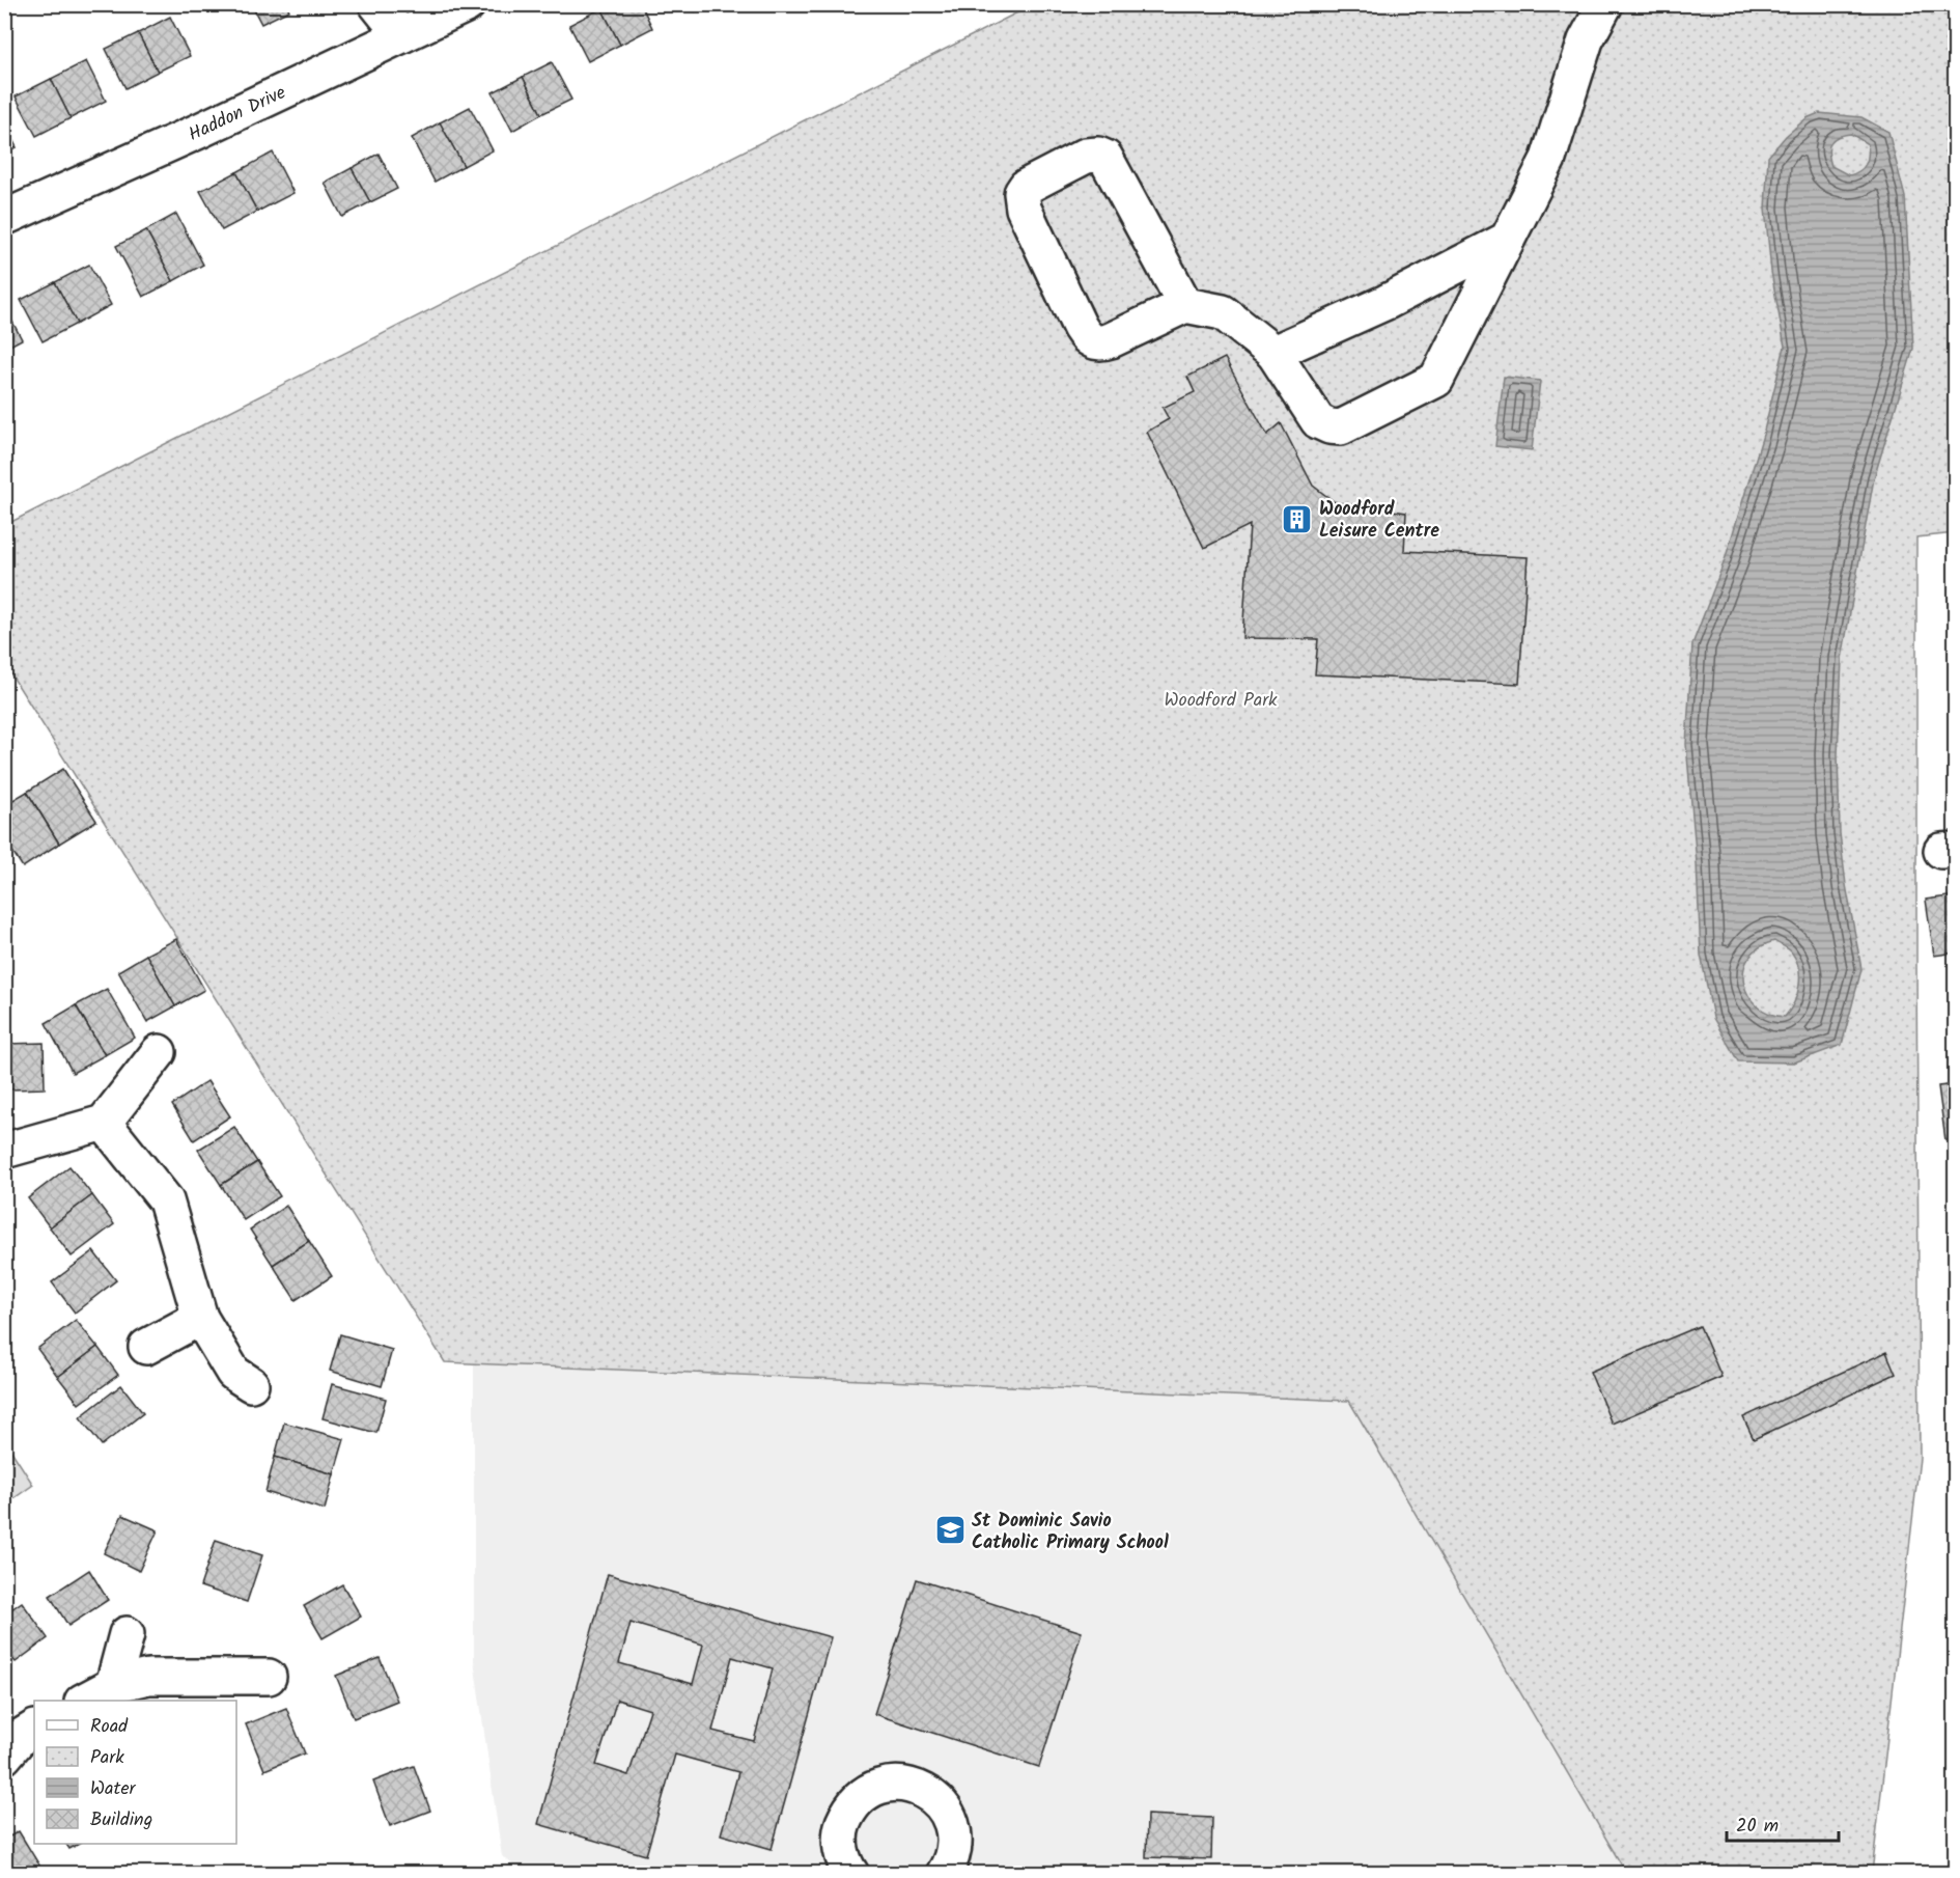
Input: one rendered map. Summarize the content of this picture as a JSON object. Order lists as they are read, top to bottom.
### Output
{
  "streets": {
    "street": ["Haddon Drive"]
  },
  "parks": ["Woodford Park"],
  "places": {
    "building": ["Woodford Leisure Centre"],
    "school or university": ["St Dominic Savio Catholic Primary School"]
  },
  "legend": [
    "Road",
    "Park",
    "Water",
    "Building"
  ],
  "scale_bar": "20 m"
}
